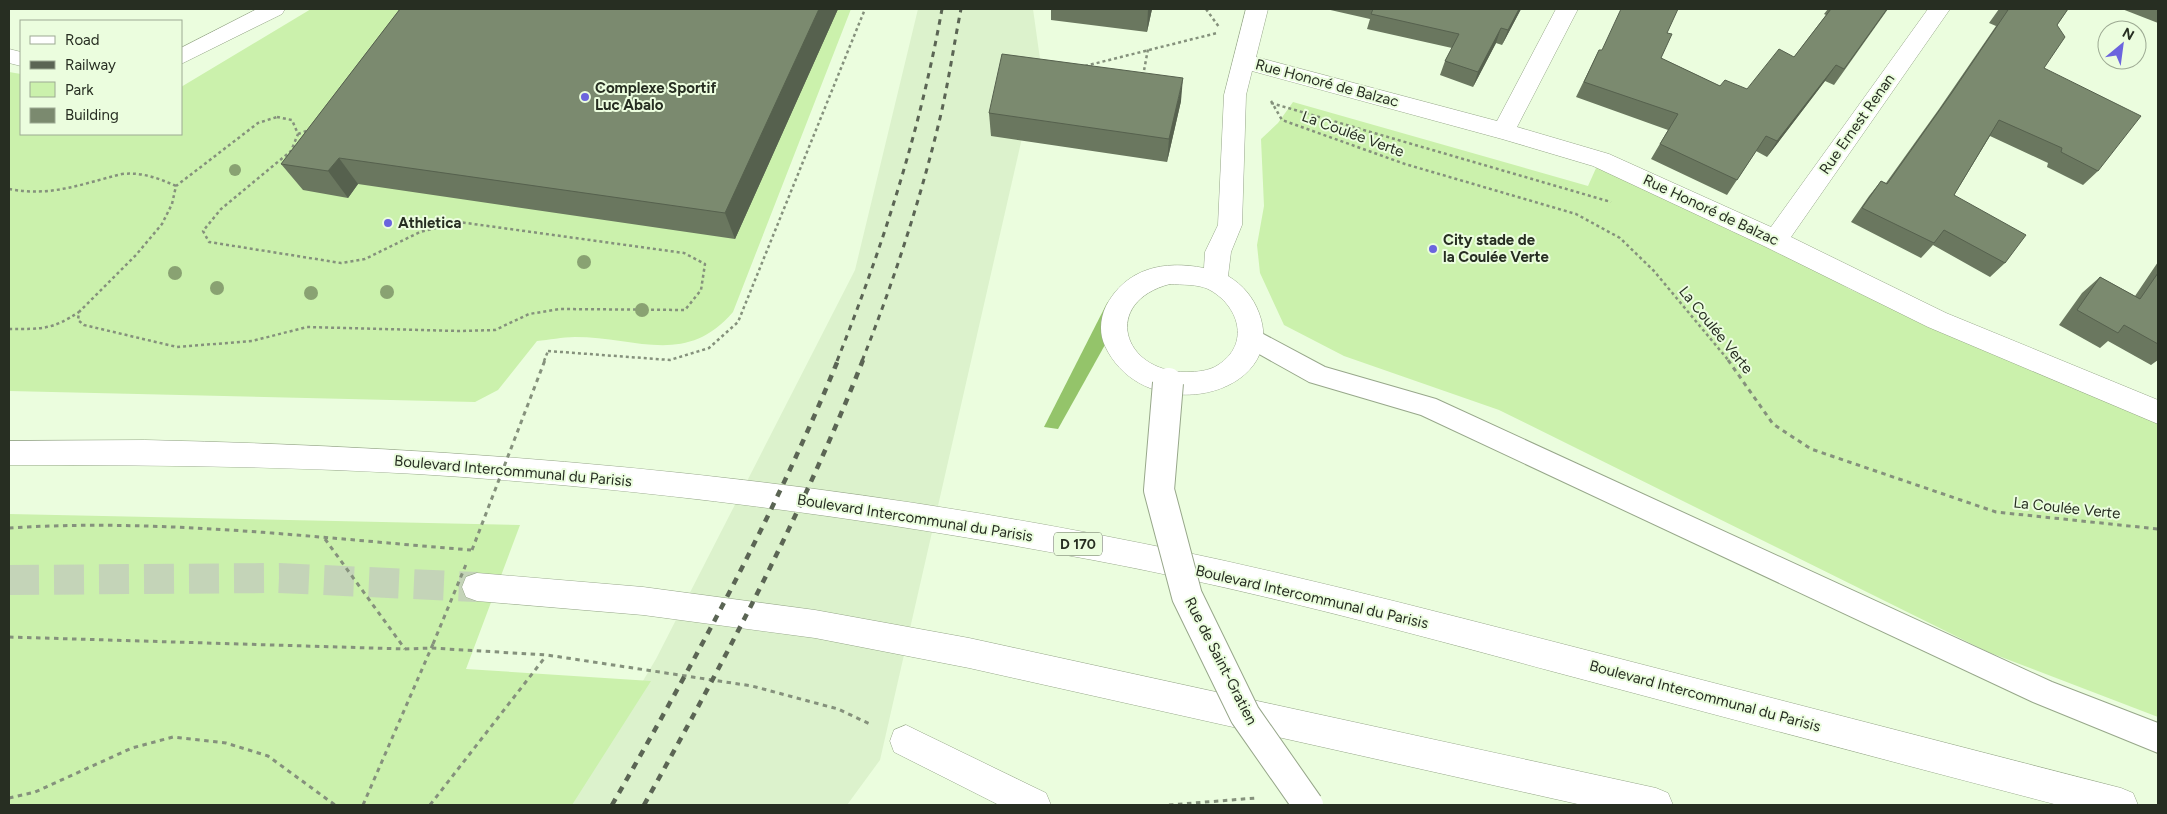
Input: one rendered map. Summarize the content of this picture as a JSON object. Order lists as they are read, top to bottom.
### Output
{
  "streets": {
    "main road": [
      "Rue Honoré de Balzac",
      "Rue Ernest Renan",
      "Boulevard Intercommunal du Parisis",
      "D 170",
      "Rue de Saint-Gratien"
    ],
    "path": ["La Coulée Verte"]
  },
  "crossings": [
    ["Rue Honoré de Balzac", "Rue Ernest Renan"]
  ],
  "places": ["Complexe Sportif Luc Abalo", "Athletica", "City stade de la Coulée Verte"],
  "legend": [
    "Road",
    "Railway",
    "Park",
    "Building"
  ],
  "north": "top right"
}
